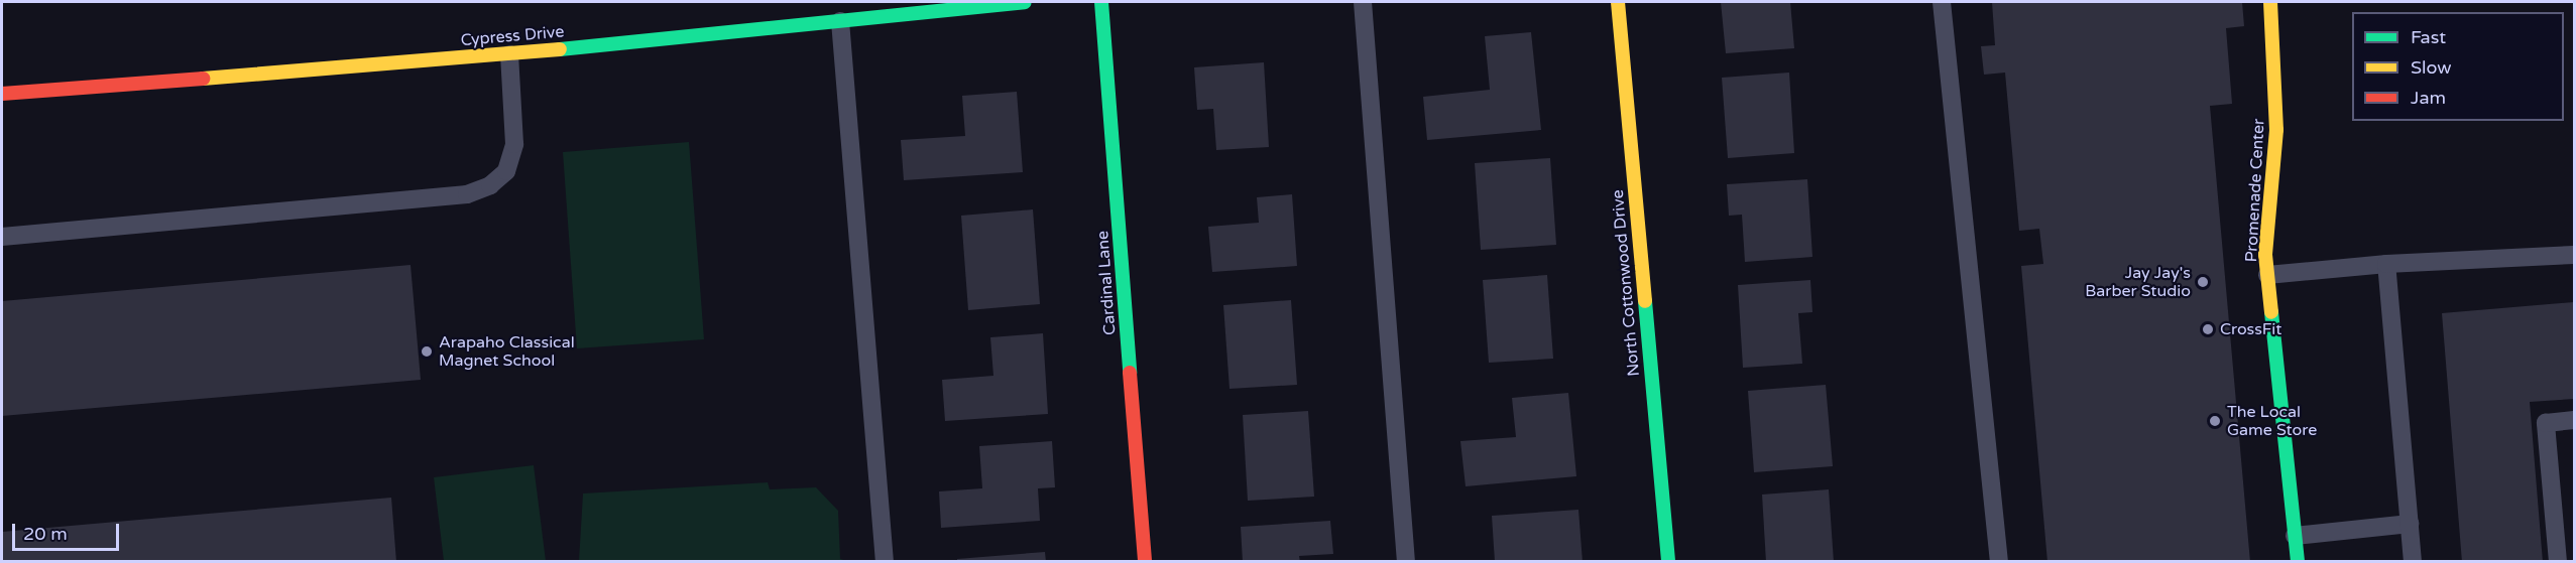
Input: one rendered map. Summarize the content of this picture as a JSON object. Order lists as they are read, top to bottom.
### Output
{
  "streets": {
    "street": [
      "Cypress Drive",
      "Promenade Center",
      "Cardinal Lane",
      "North Cottonwood Drive"
    ]
  },
  "places": [
    "Jay Jay's Barber Studio",
    "CrossFit",
    "Arapaho Classical Magnet School",
    "The Local Game Store"
  ],
  "legend": ["Fast", "Slow", "Jam"],
  "scale_bar": "20 m"
}
